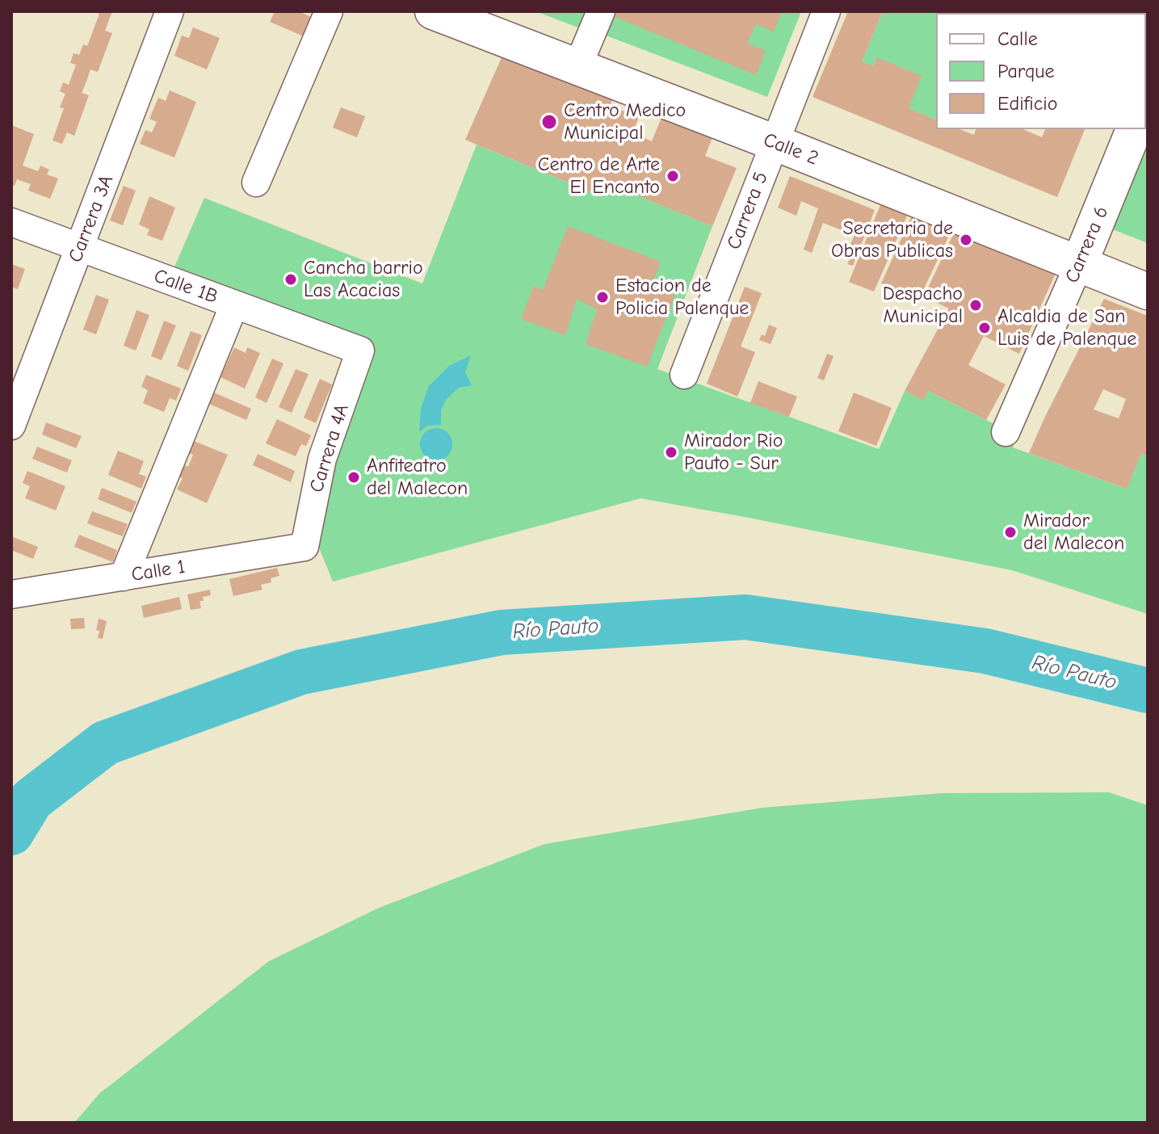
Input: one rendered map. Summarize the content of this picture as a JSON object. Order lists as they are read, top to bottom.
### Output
{
  "streets": {
    "street": [
      "Calle 2",
      "Carrera 5",
      "Carrera 3A",
      "Carrera 6",
      "Calle 1B",
      "Carrera 4A",
      "Calle 1"
    ]
  },
  "crossings": [
    ["Calle 2", "Carrera 5"],
    ["Calle 2", "Carrera 6"],
    ["Carrera 3A", "Calle 1B"],
    ["Calle 1B", "Carrera 4A"],
    ["Carrera 4A", "Calle 1"]
  ],
  "water": ["Río Pauto"],
  "places": [
    "Centro Medico Municipal",
    "Centro de Arte El Encanto",
    "Secretaria de Obras Publicas",
    "Cancha barrio Las Acacias",
    "Estacion de Policia Palenque",
    "Despacho Municipal",
    "Alcaldia de San Luis de Palenque",
    "Mirador Rio Pauto - Sur",
    "Anfiteatro del Malecon",
    "Mirador del Malecon"
  ],
  "legend": ["Calle", "Parque", "Edificio"]
}
